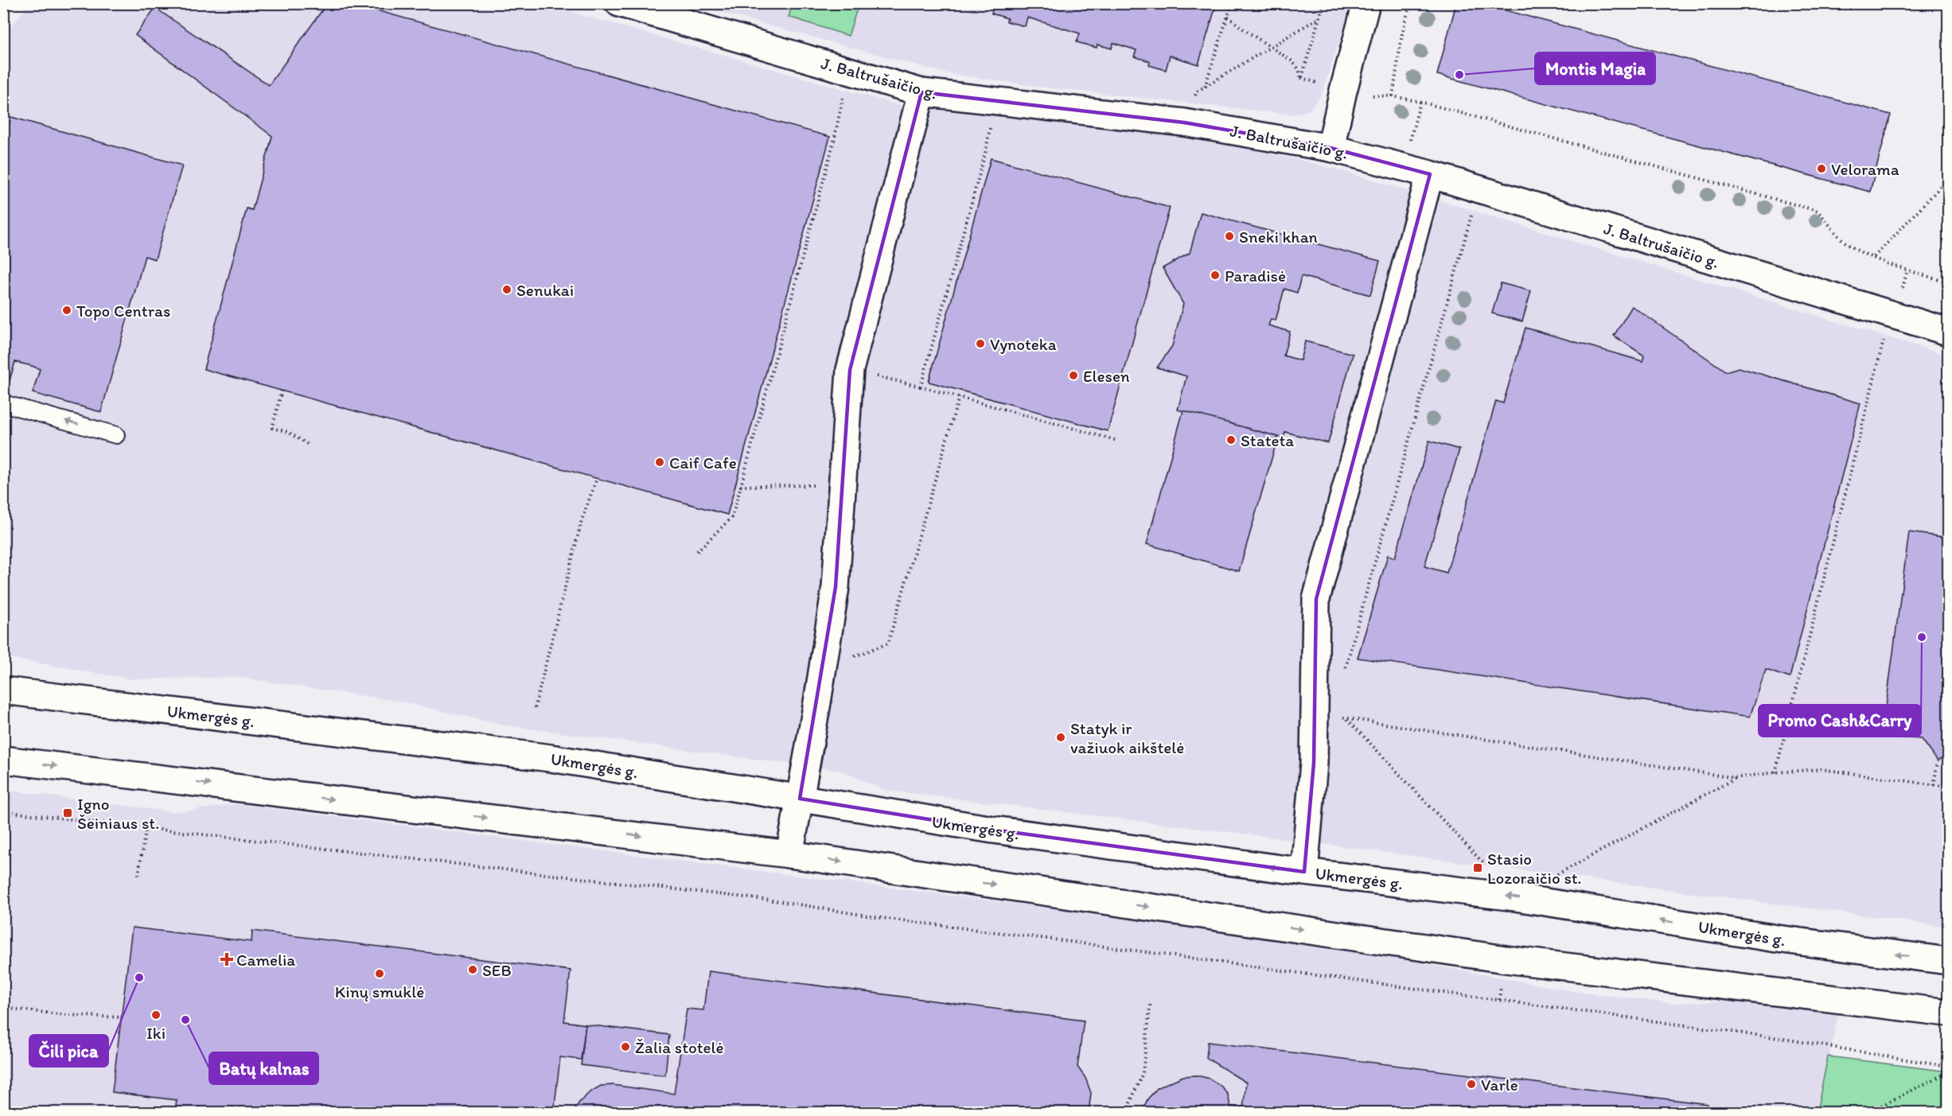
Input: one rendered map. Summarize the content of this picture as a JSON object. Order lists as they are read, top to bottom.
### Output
{
  "streets": {
    "main road": ["J. Baltrušaičio g.", "Ukmergės g."]
  },
  "places": {
    "other": [
      "Montis Magia",
      "Velorama",
      "Sneki khan",
      "Paradisė",
      "Senukai",
      "Topo Centras",
      "Vynoteka",
      "Elesen",
      "Stateta",
      "Caif Cafe",
      "Promo Cash&Carry",
      "Statyk ir važiuok aikštelė",
      "SEB",
      "Kinų smuklė",
      "Čili pica",
      "Iki",
      "Batų kalnas",
      "Žalia stotelė",
      "Varle"
    ],
    "transit": ["Igno Šeiniaus st.", "Stasio Lozoraičio st."],
    "health": ["Camelia"]
  }
}
